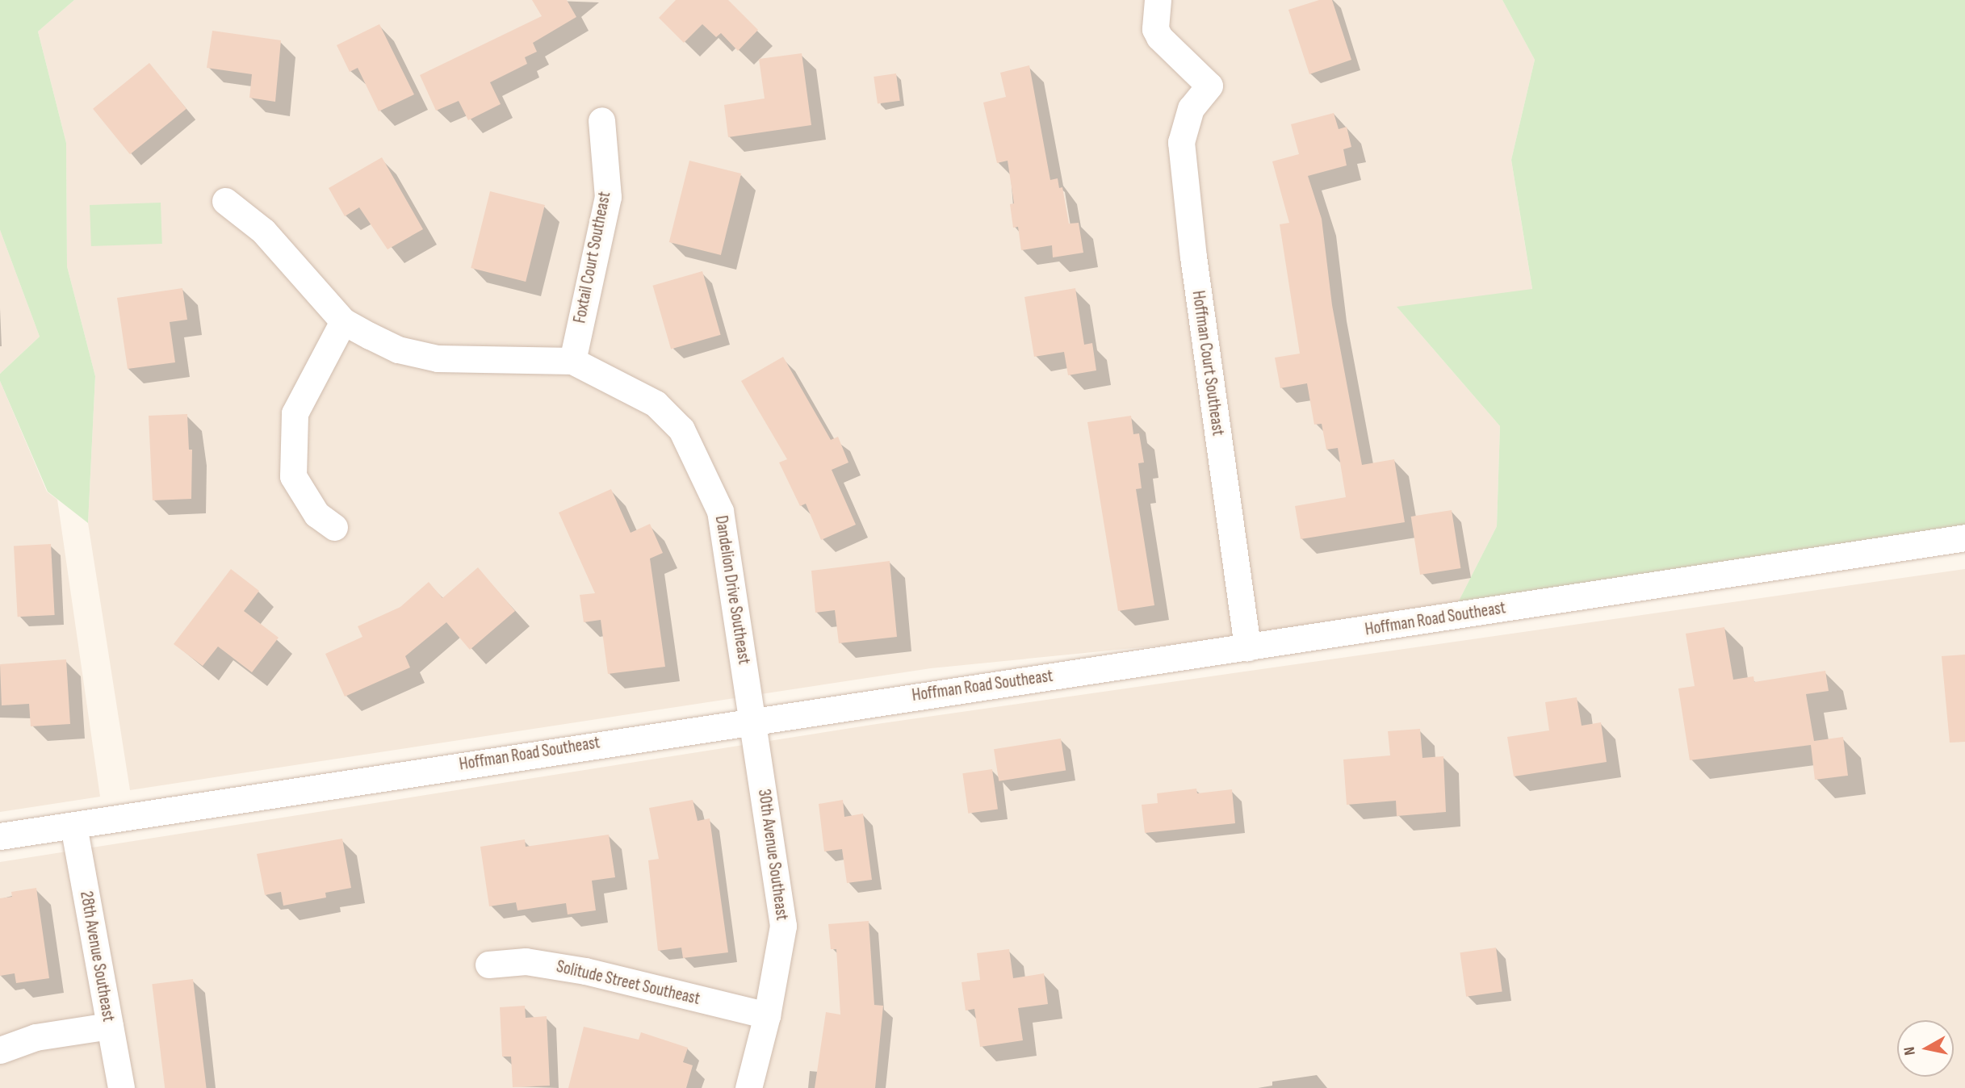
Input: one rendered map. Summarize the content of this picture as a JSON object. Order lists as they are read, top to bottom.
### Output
{
  "streets": {
    "street": [
      "Foxtail Court Southeast",
      "Hoffman Court Southeast",
      "Dandelion Drive Southeast",
      "Hoffman Road Southeast",
      "30th Avenue Southeast",
      "28th Avenue Southeast",
      "Solitude Street Southeast"
    ]
  },
  "crossings": [
    ["Foxtail Court Southeast", "Dandelion Drive Southeast"],
    ["Hoffman Court Southeast", "Hoffman Road Southeast"],
    ["Dandelion Drive Southeast", "Hoffman Road Southeast"],
    ["Dandelion Drive Southeast", "30th Avenue Southeast"],
    ["Hoffman Road Southeast", "30th Avenue Southeast"],
    ["Hoffman Road Southeast", "28th Avenue Southeast"],
    ["30th Avenue Southeast", "Solitude Street Southeast"]
  ],
  "north": "left"
}
